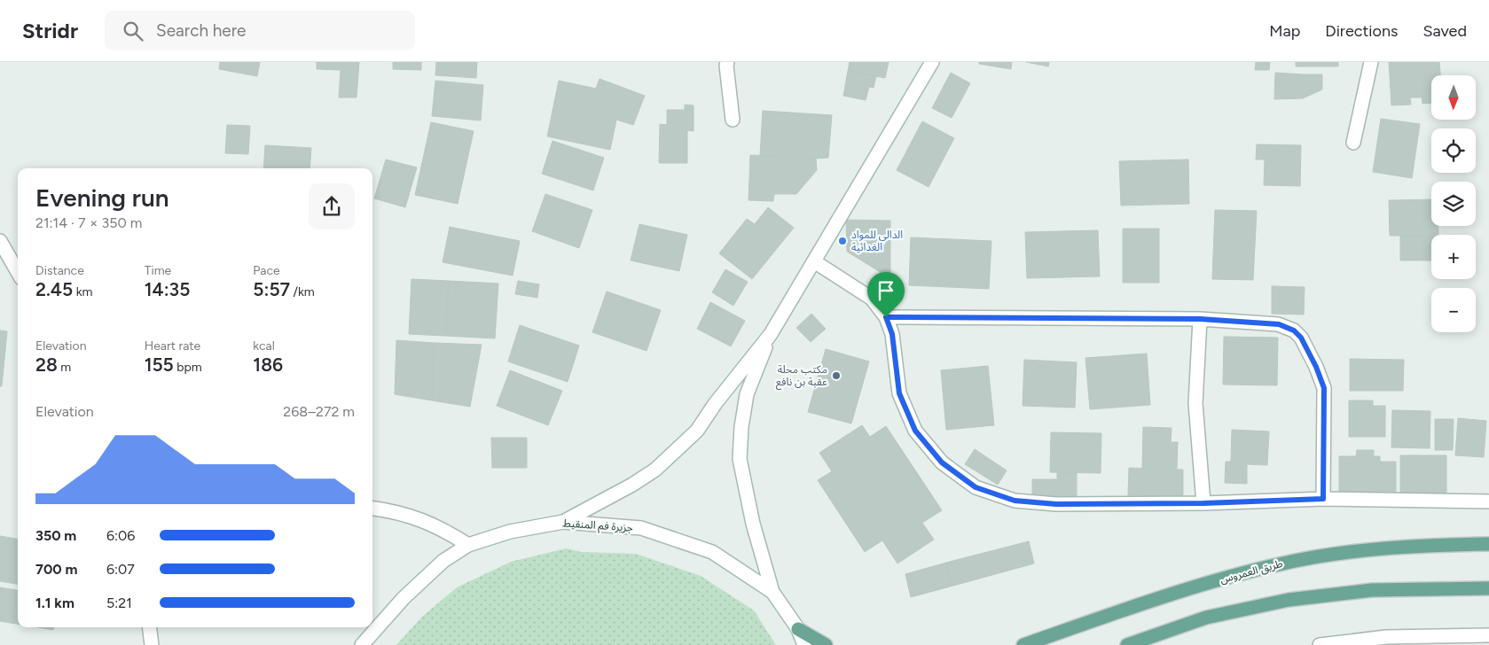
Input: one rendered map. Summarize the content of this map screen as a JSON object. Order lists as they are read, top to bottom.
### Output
{
  "streets": {
    "main road": ["طريق العمروس"],
    "street": ["جزيرة فم المنقيط"]
  },
  "places": ["الدالي للمواد الغدائية", "مكتب محلة عقبة بن نافع"],
  "north": "bottom",
  "page": {
    "header": "Stridr",
    "search": "Search here",
    "nav": ["Map", "Directions", "Saved"],
    "map_buttons": ["+", "−"],
    "heading": ["Evening run", "21:14 · 7 × 350 m"],
    "stats": [
      ["Distance", "2.45 km"],
      ["Time", "14:35"],
      ["Pace", "5:57 /km"],
      ["Elevation", "28 m"],
      ["Heart rate", "155 bpm"],
      ["kcal", "186"]
    ],
    "chart": ["Elevation", "268–272 m"],
    "list": [
      {
        "name": "350 m",
        "note": "6:06"
      },
      {
        "name": "700 m",
        "note": "6:07"
      },
      {
        "name": "1.1 km",
        "note": "5:21"
      }
    ]
  }
}
